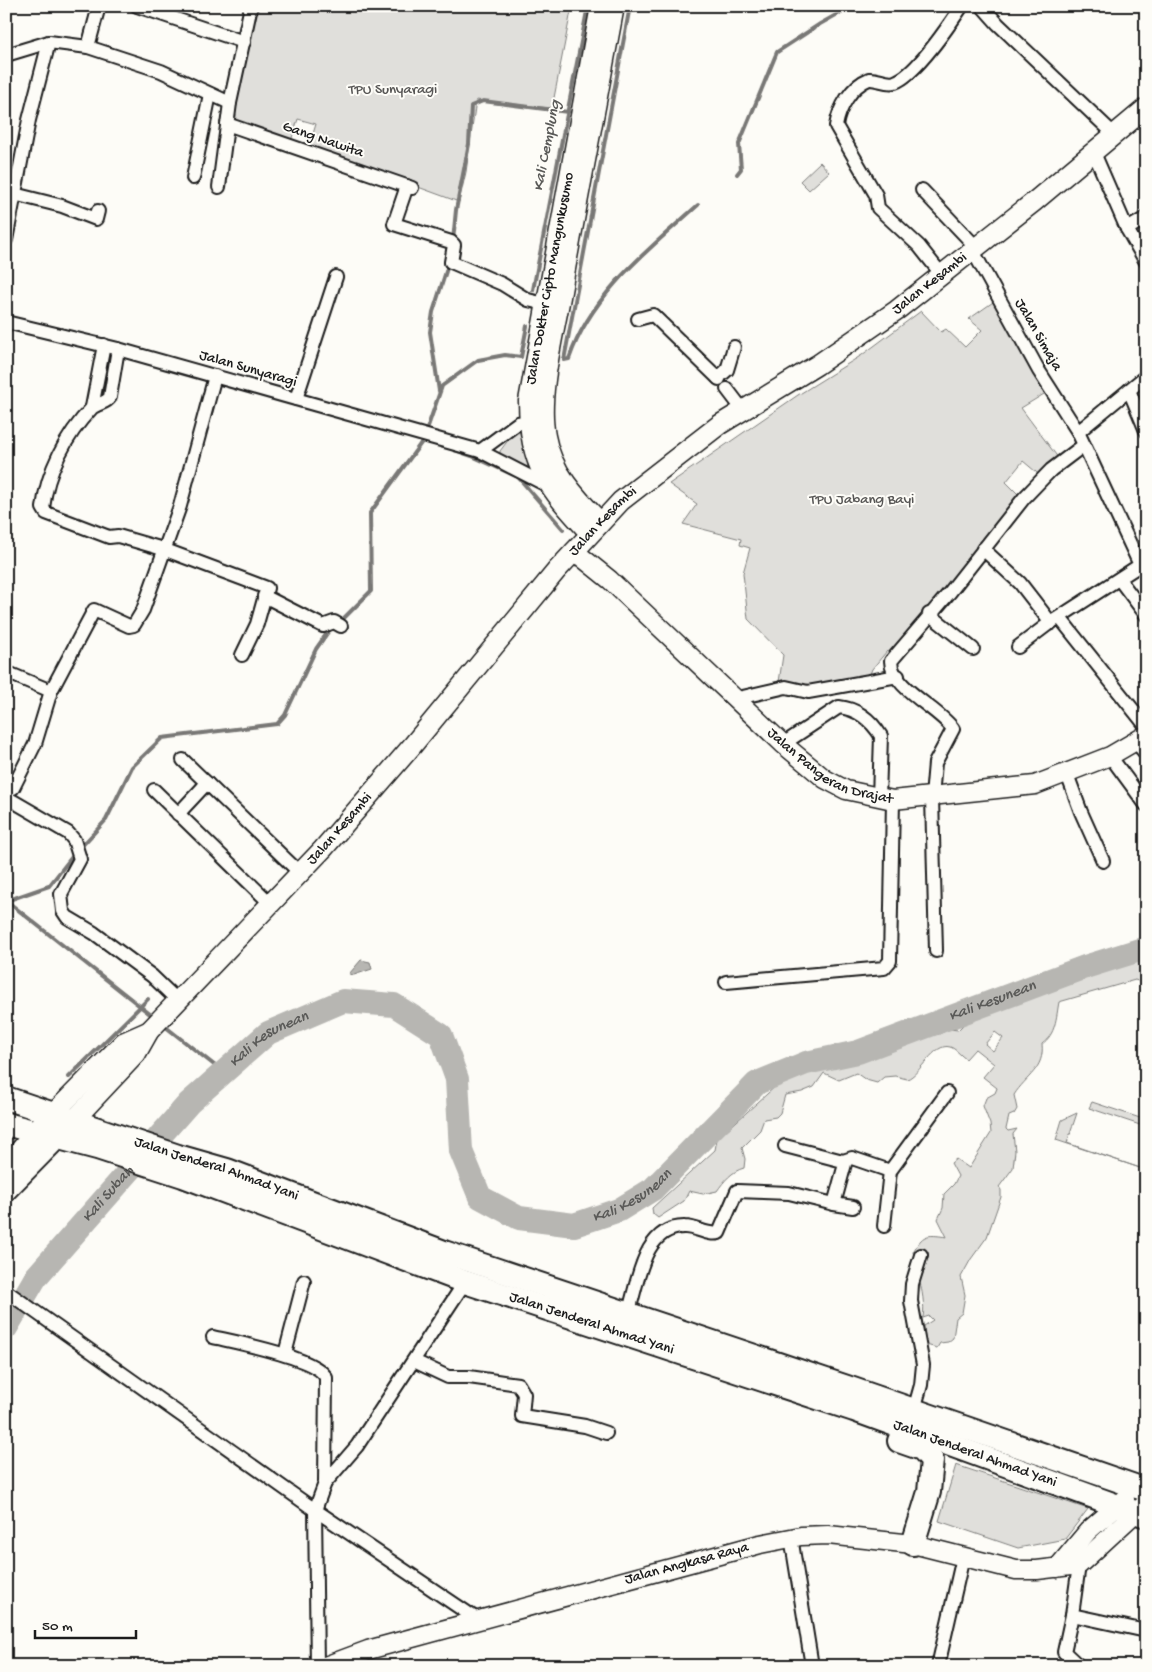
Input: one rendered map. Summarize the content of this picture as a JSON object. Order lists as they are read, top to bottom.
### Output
{
  "streets": {
    "highway": ["Jalan Kesambi", "Jalan Jenderal Ahmad Yani"],
    "street": [
      "Gang Nawita",
      "Jalan Dokter Cipto Mangunkusumo",
      "Jalan Simaja",
      "Jalan Sunyaragi",
      "Jalan Pangeran Drajat",
      "Jalan Angkasa Raya"
    ]
  },
  "crossings": [
    ["Gang Nawita", "Jalan Dokter Cipto Mangunkusumo"],
    ["Jalan Dokter Cipto Mangunkusumo", "Jalan Kesambi"],
    ["Jalan Dokter Cipto Mangunkusumo", "Jalan Sunyaragi"],
    ["Jalan Kesambi", "Jalan Simaja"],
    ["Jalan Kesambi", "Jalan Pangeran Drajat"],
    ["Jalan Kesambi", "Jalan Jenderal Ahmad Yani"]
  ],
  "water": ["Kali Cemplung", "Kali Kesunean", "Kali Subah"],
  "parks": ["TPU Sunyaragi", "TPU Jabang Bayi"],
  "scale_bar": "50 m"
}
